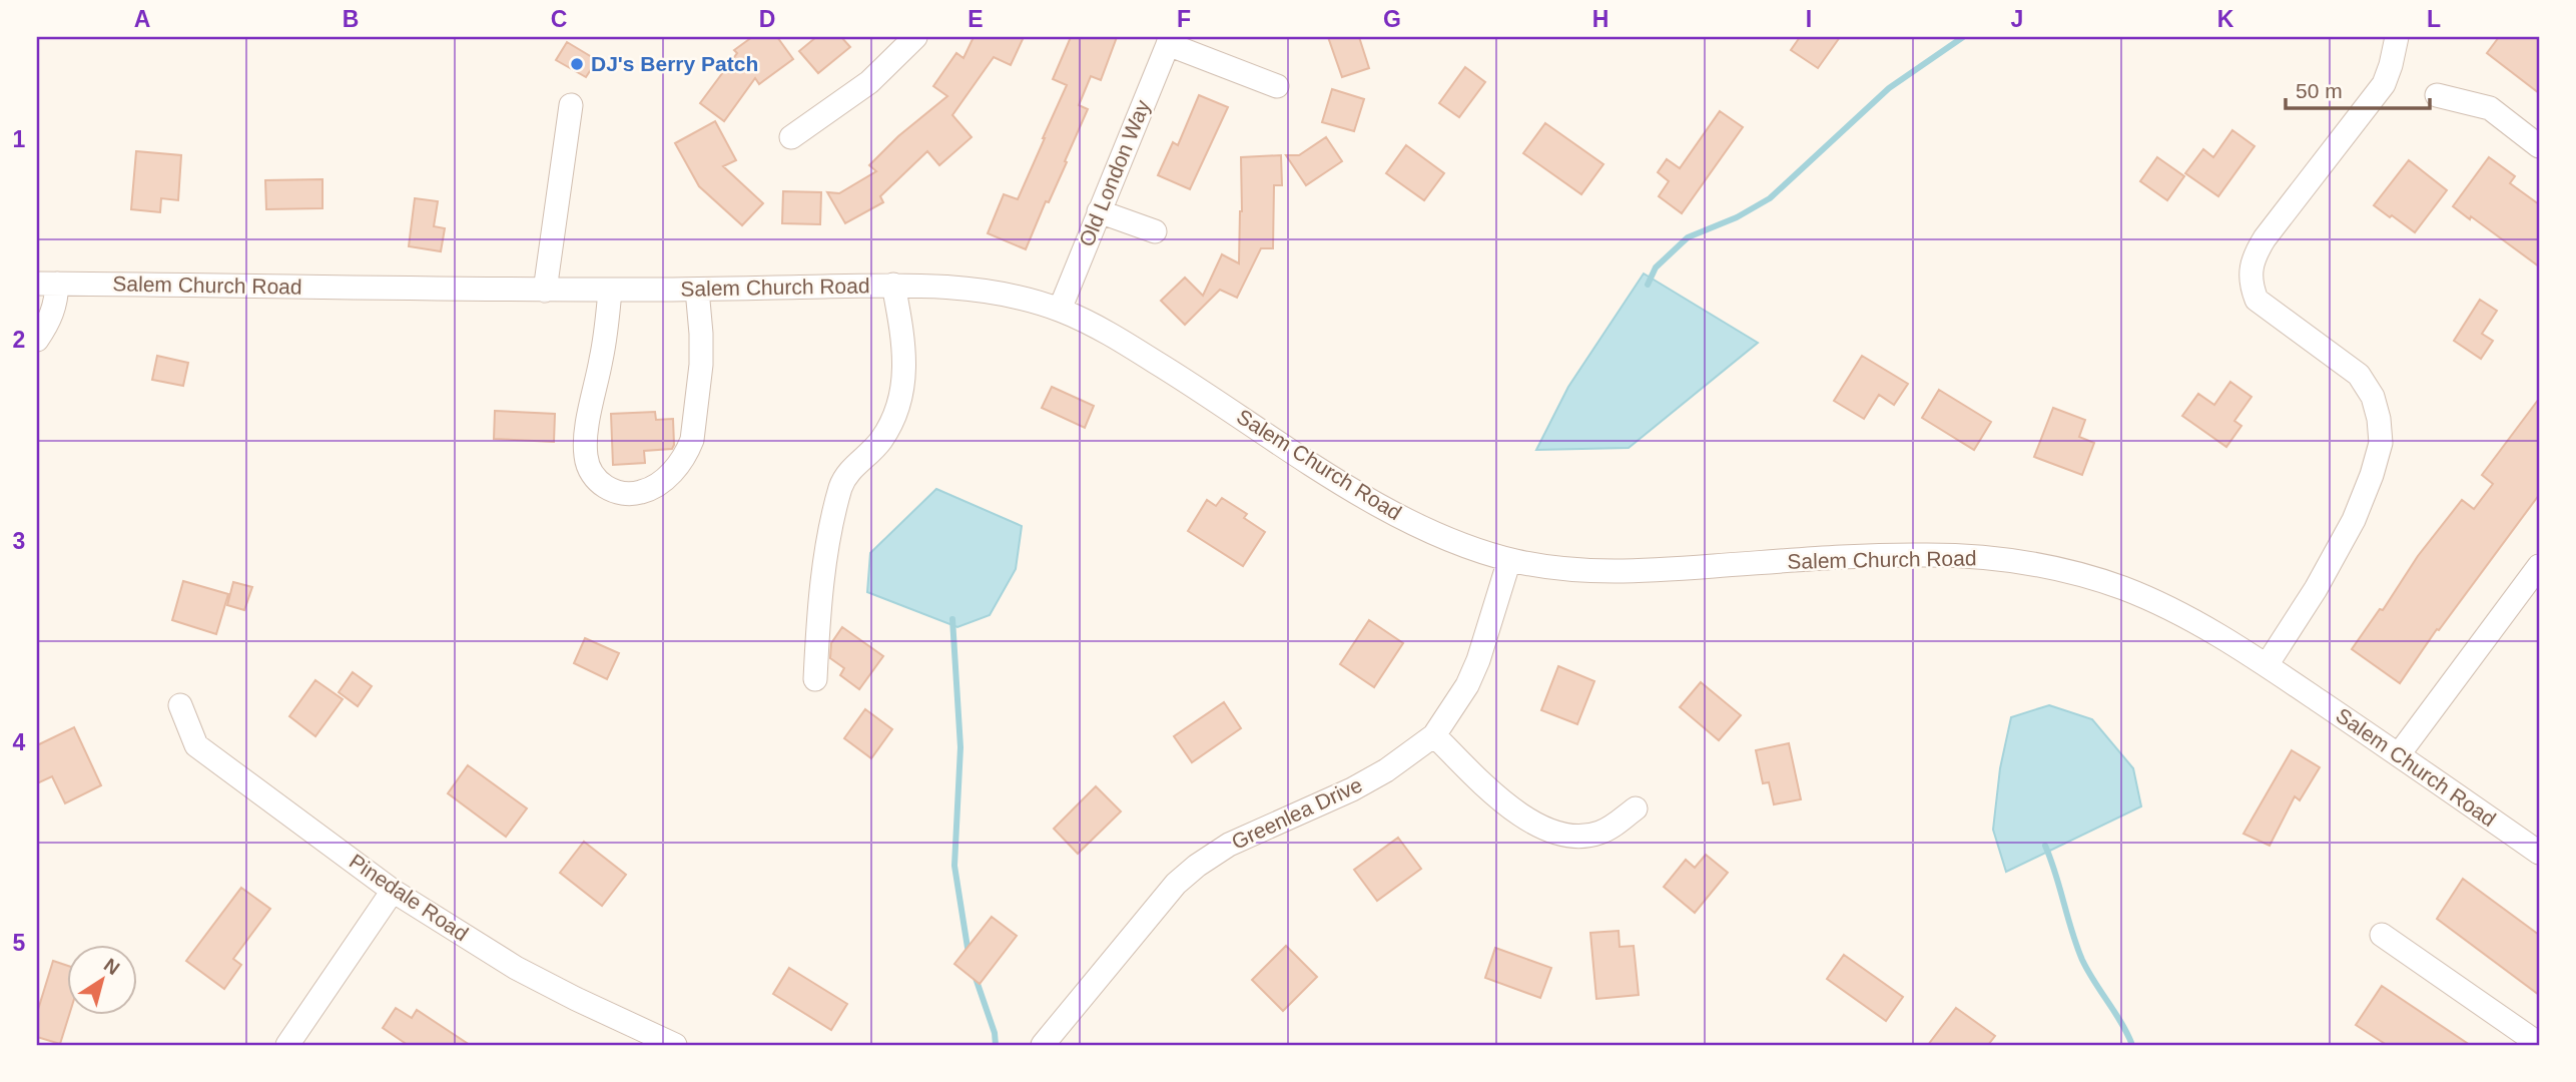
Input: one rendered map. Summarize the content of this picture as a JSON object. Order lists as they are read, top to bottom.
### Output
{
  "streets": {
    "street": [
      "Old London Way",
      "Salem Church Road",
      "Greenlea Drive",
      "Pinedale Road"
    ]
  },
  "crossings": [
    ["Old London Way", "Salem Church Road"],
    ["Salem Church Road", "Greenlea Drive"]
  ],
  "places": ["DJ's Berry Patch"],
  "scale_bar": "50 m",
  "north": "top right",
  "grid": {
    "columns": [
      "A",
      "B",
      "C",
      "D",
      "E",
      "F",
      "G",
      "H",
      "I",
      "J",
      "K",
      "L"
    ],
    "rows": [
      "1",
      "2",
      "3",
      "4",
      "5"
    ]
  }
}
